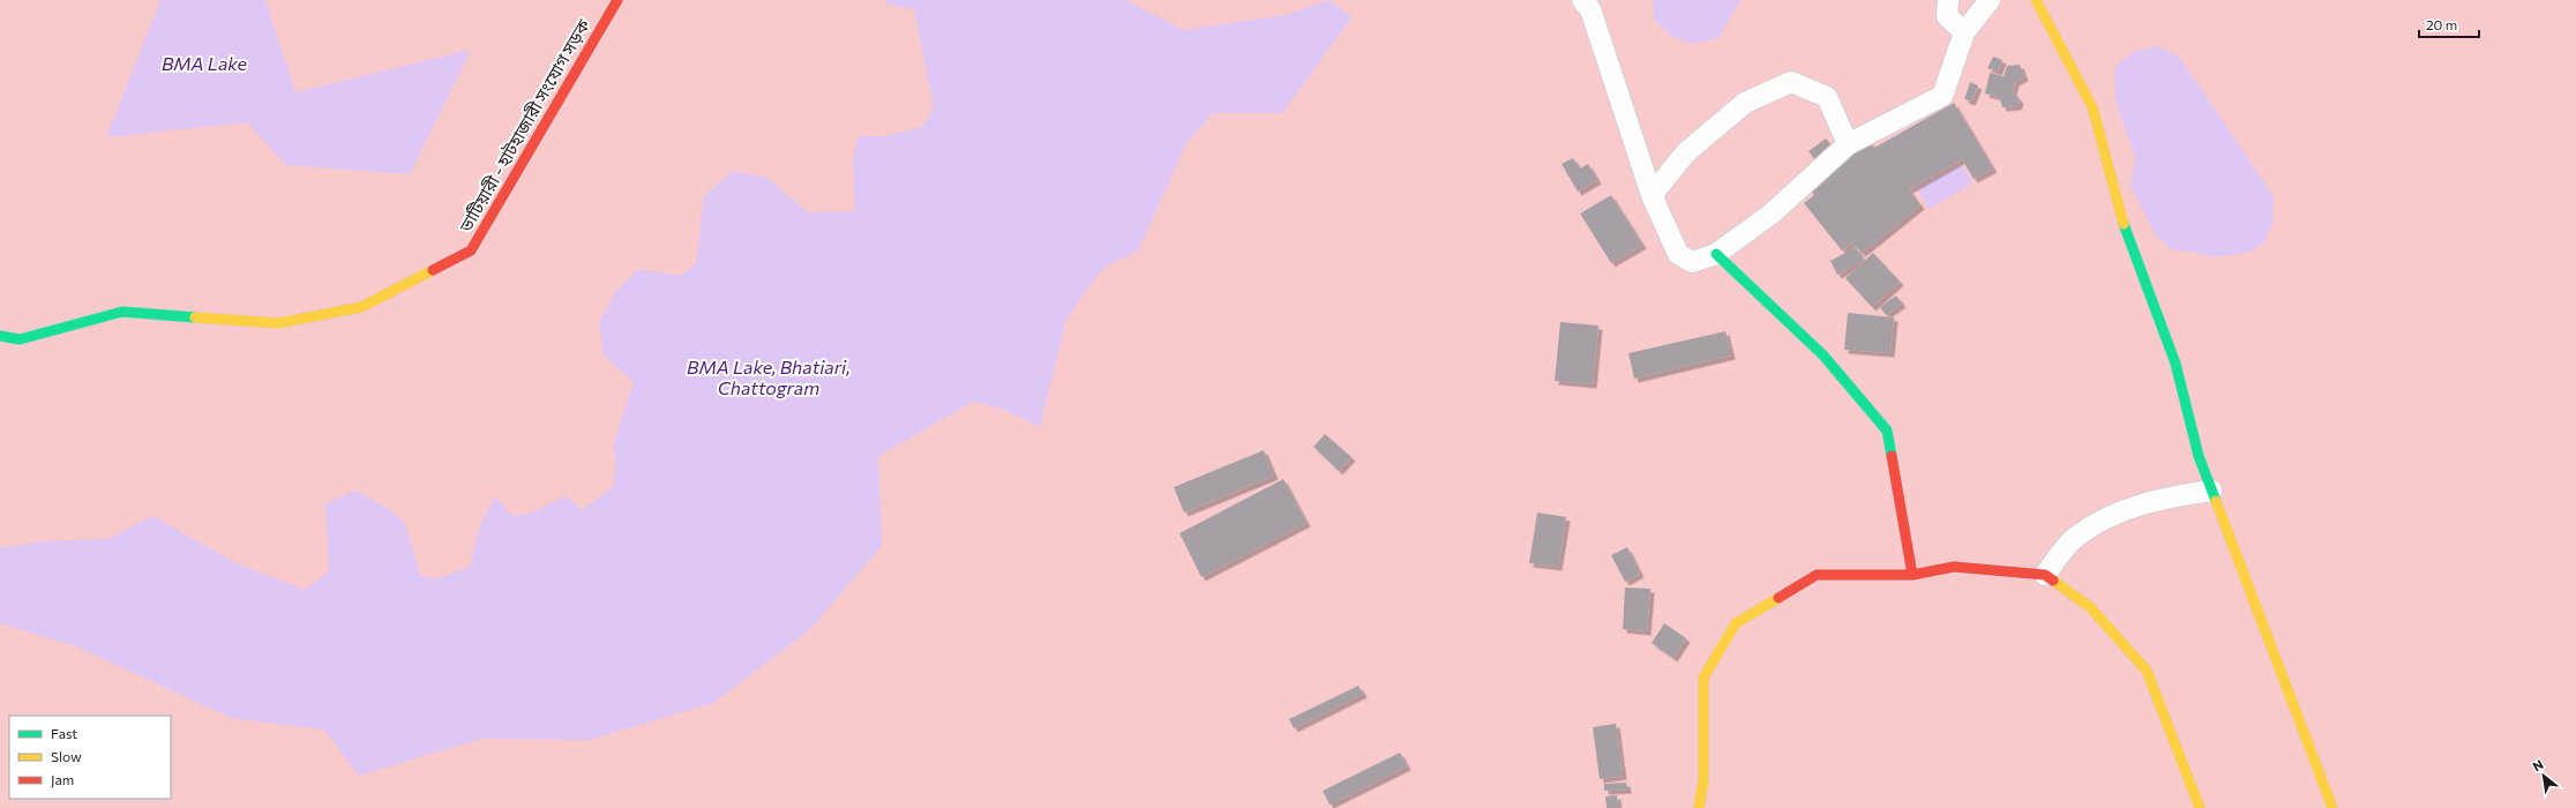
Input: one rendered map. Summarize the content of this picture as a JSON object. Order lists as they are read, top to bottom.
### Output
{
  "streets": {
    "street": ["ভাটিয়ারী - হাটহাজারী সংযোগ সড়ক"]
  },
  "water": ["BMA Lake", "BMA Lake, Bhatiari, Chattogram"],
  "legend": ["Fast", "Slow", "Jam"],
  "scale_bar": "20 m",
  "north": "top left"
}
